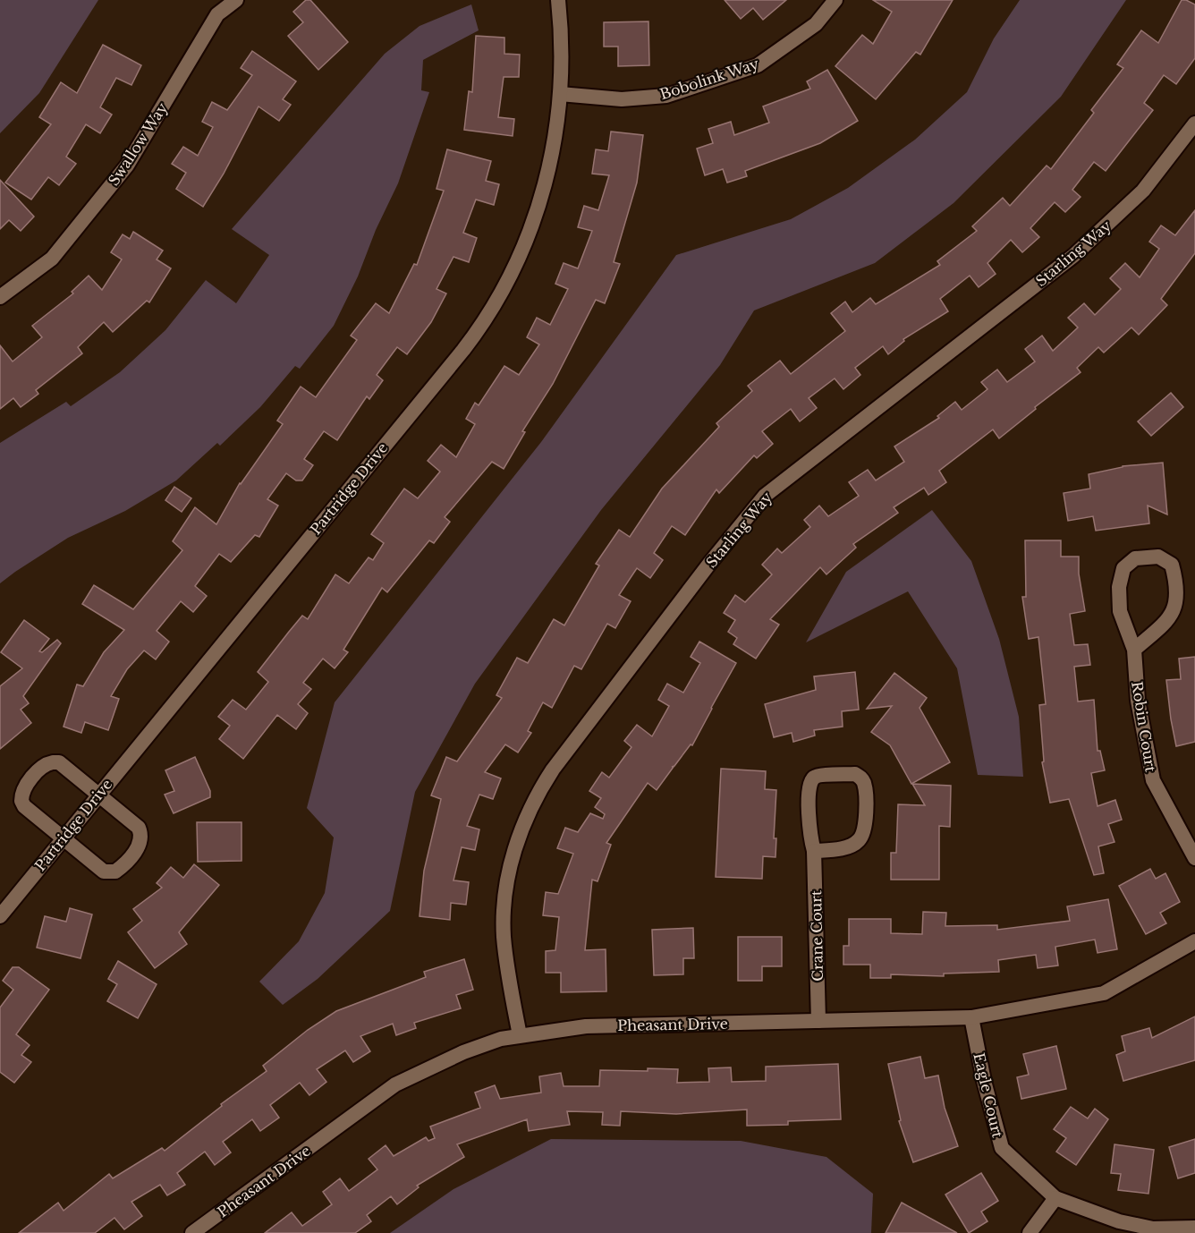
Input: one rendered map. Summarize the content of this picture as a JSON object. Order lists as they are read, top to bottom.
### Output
{
  "streets": {
    "street": [
      "Bobolink Way",
      "Swallow Way",
      "Starling Way",
      "Partridge Drive",
      "Robin Court",
      "Crane Court",
      "Pheasant Drive",
      "Eagle Court"
    ]
  },
  "crossings": [
    ["Bobolink Way", "Partridge Drive"],
    ["Starling Way", "Pheasant Drive"],
    ["Crane Court", "Pheasant Drive"],
    ["Pheasant Drive", "Eagle Court"]
  ]
}
